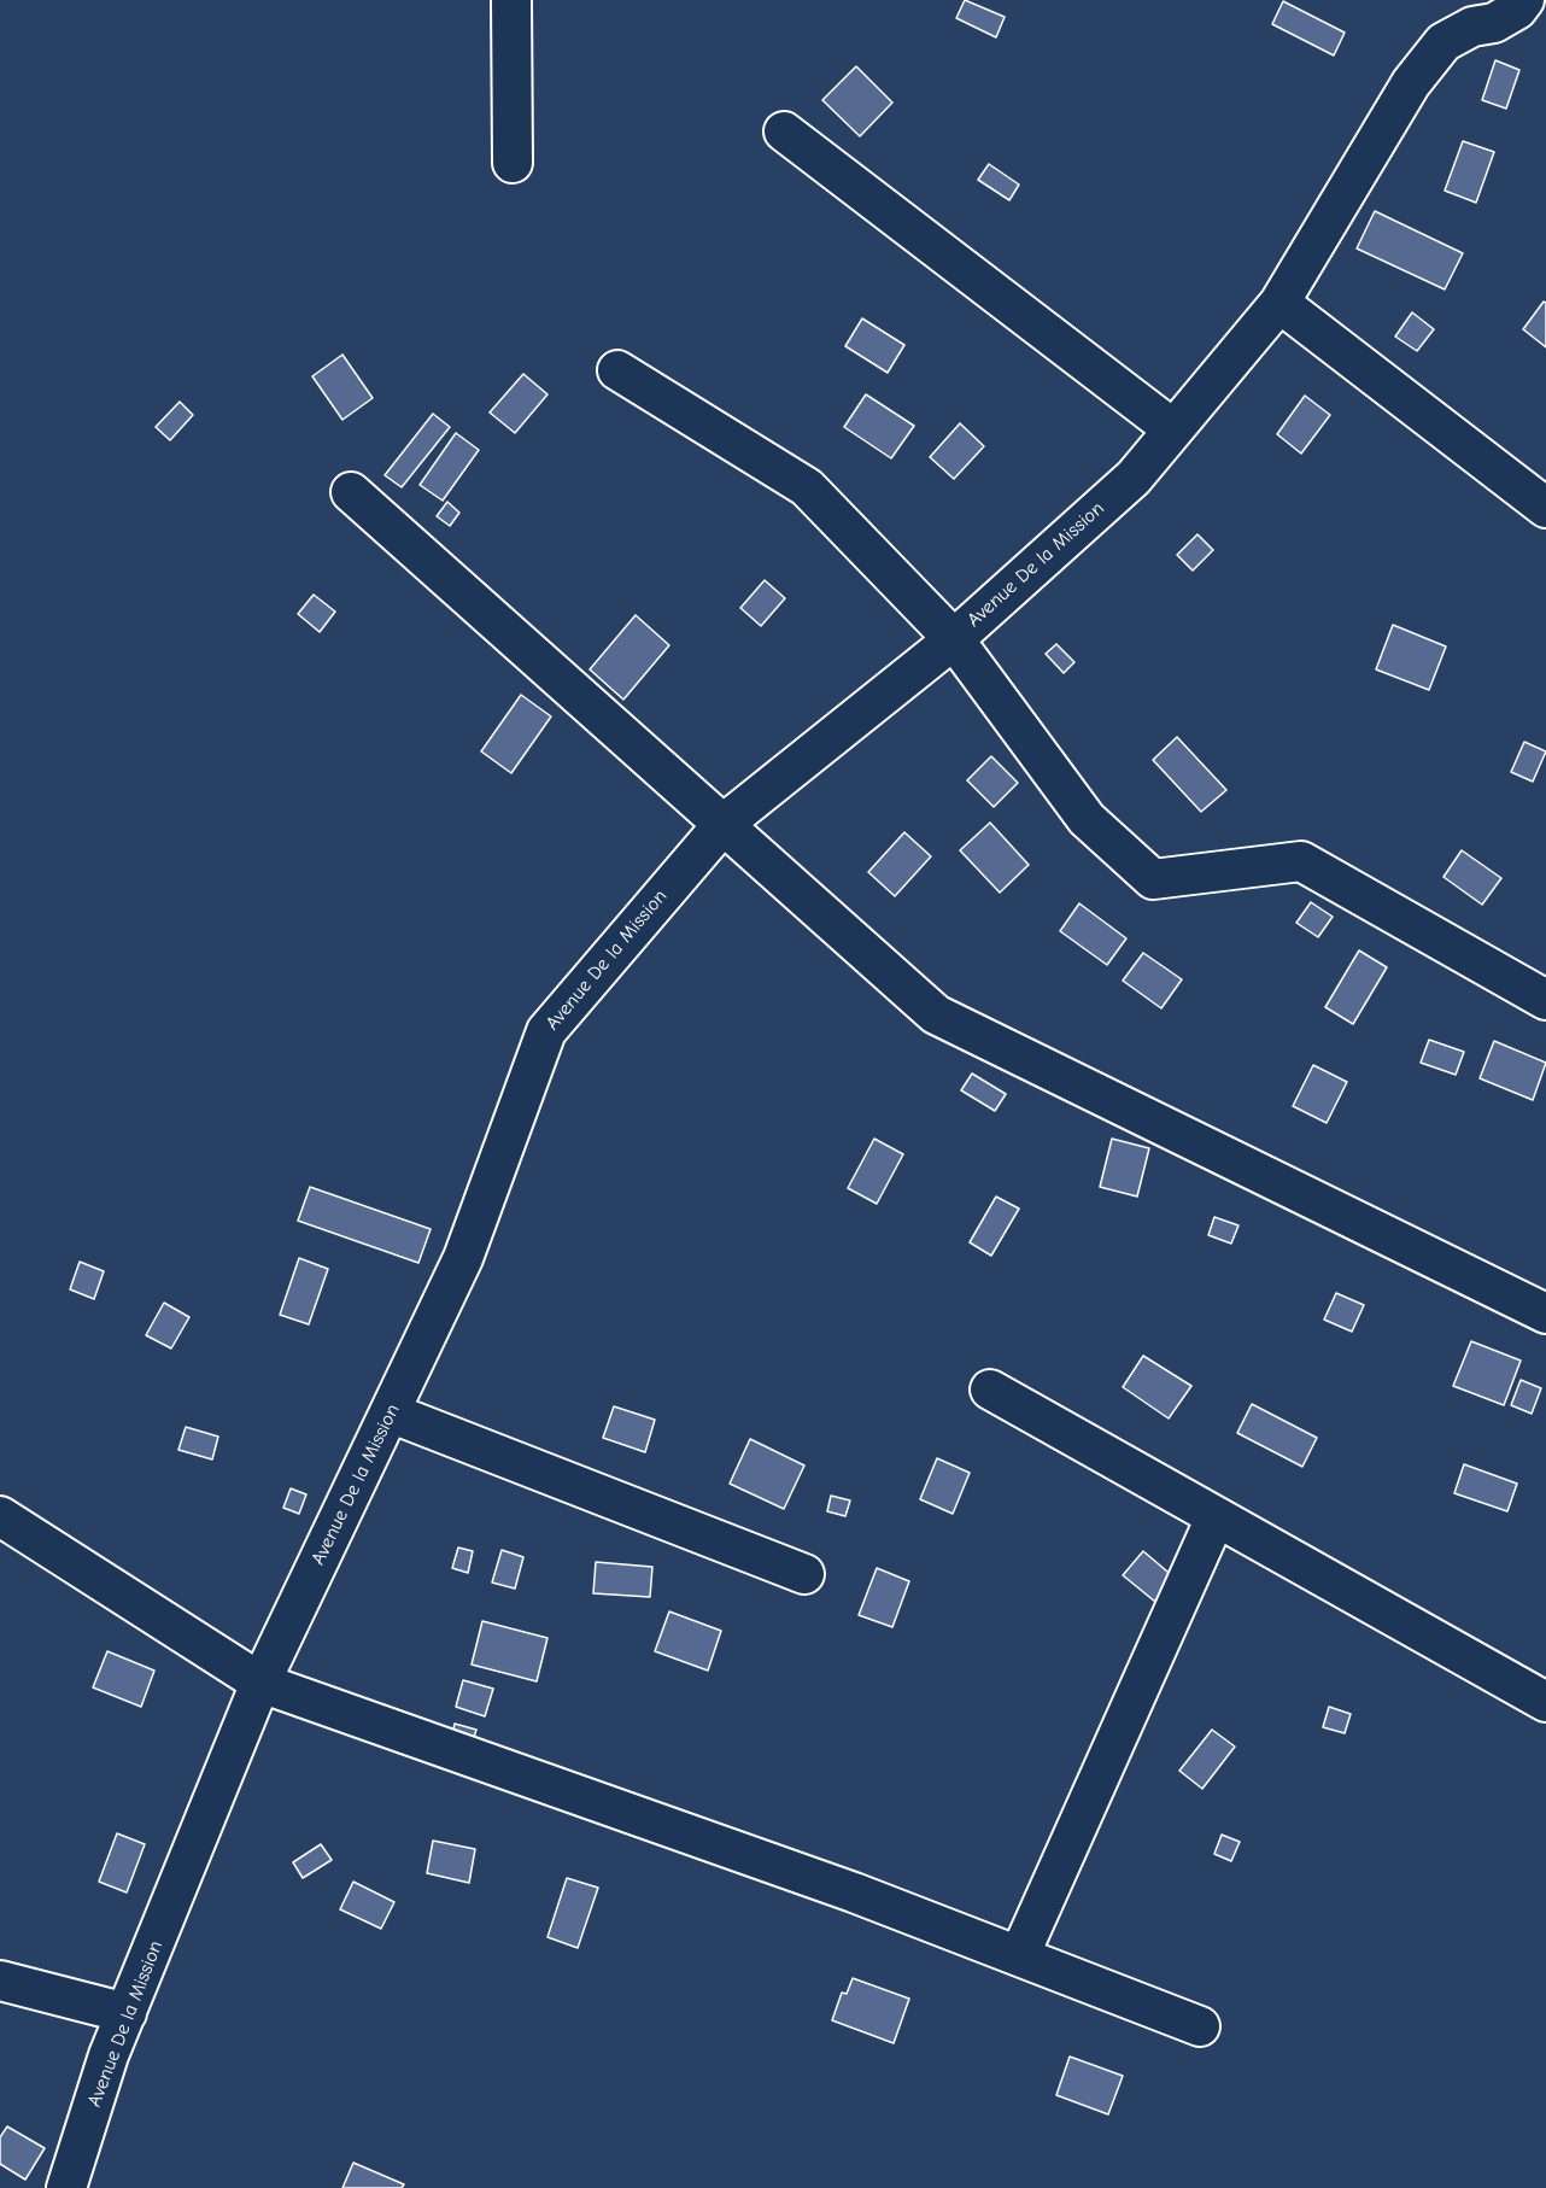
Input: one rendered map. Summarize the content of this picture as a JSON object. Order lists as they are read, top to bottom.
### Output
{
  "streets": {
    "street": ["Avenue De la Mission"]
  }
}
